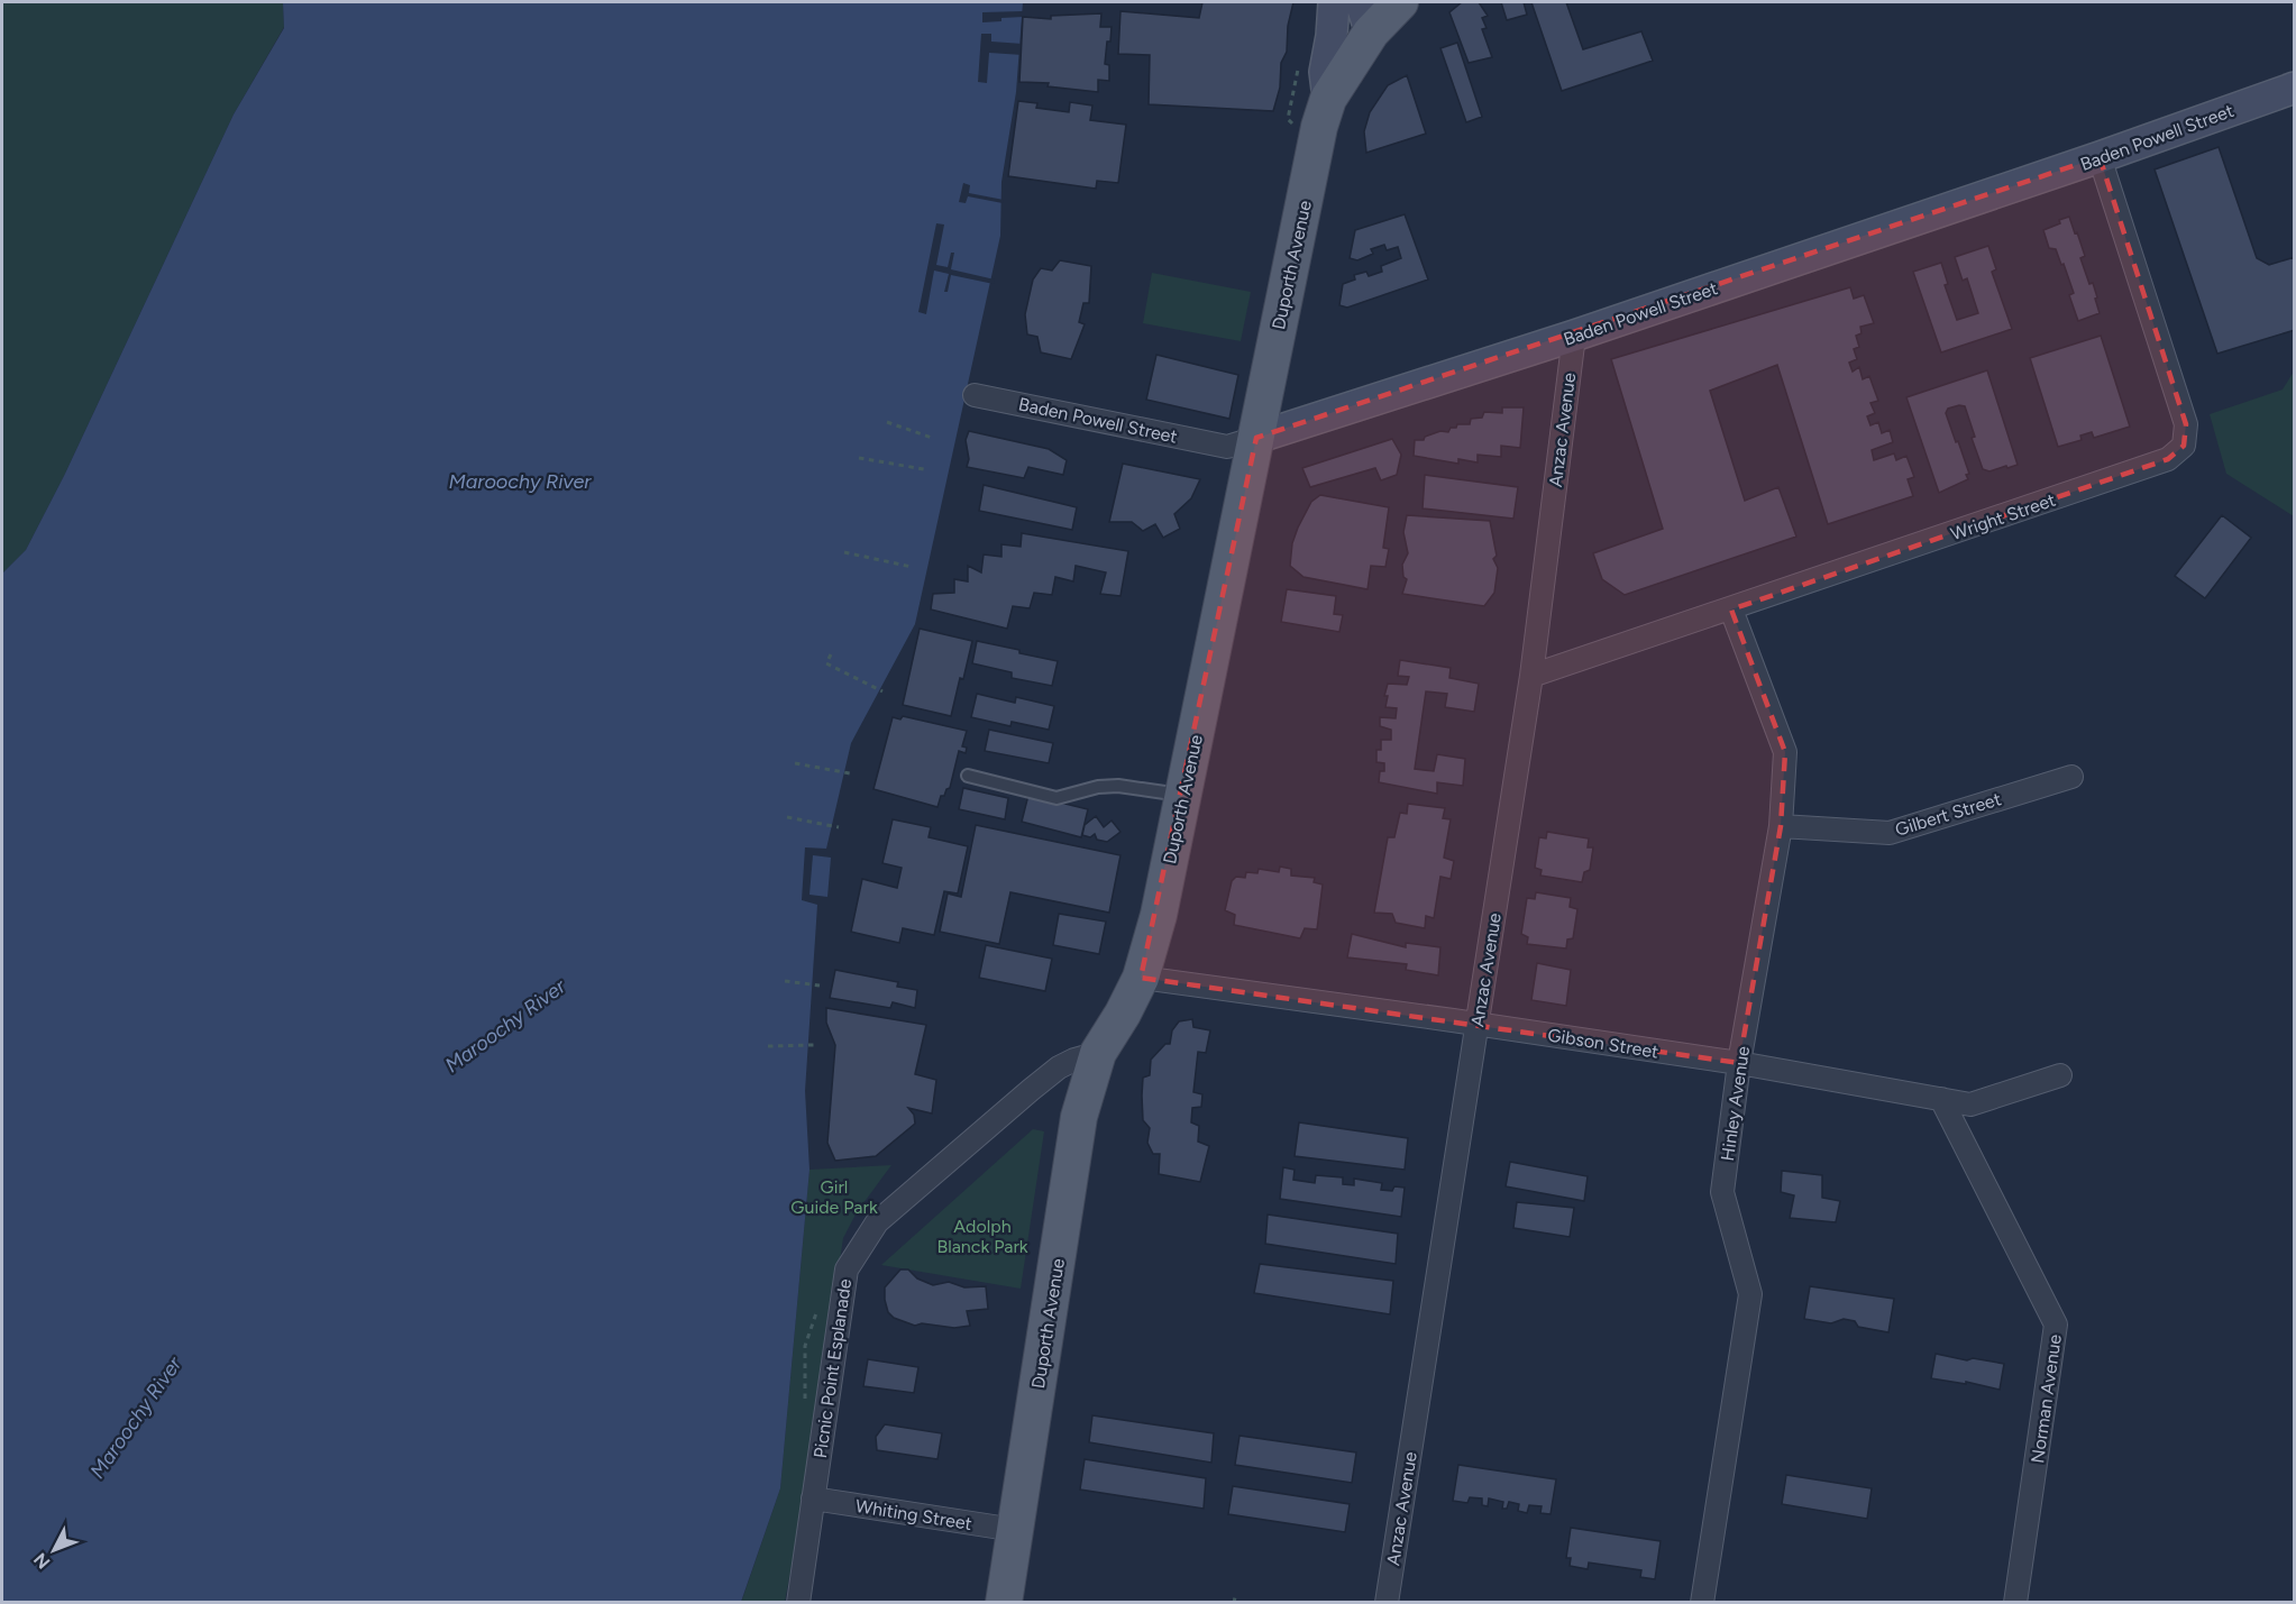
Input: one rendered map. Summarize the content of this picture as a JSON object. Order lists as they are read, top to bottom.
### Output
{
  "streets": {
    "main road": ["Duporth Avenue"],
    "street": [
      "Baden Powell Street",
      "Anzac Avenue",
      "Wright Street",
      "Gilbert Street",
      "Gibson Street",
      "Hinley Avenue",
      "Picnic Point Esplanade",
      "Norman Avenue",
      "Whiting Street"
    ]
  },
  "crossings": [
    ["Baden Powell Street", "Duporth Avenue"],
    ["Baden Powell Street", "Anzac Avenue"],
    ["Baden Powell Street", "Wright Street"],
    ["Duporth Avenue", "Gibson Street"],
    ["Duporth Avenue", "Picnic Point Esplanade"],
    ["Duporth Avenue", "Whiting Street"],
    ["Anzac Avenue", "Wright Street"],
    ["Anzac Avenue", "Gibson Street"],
    ["Wright Street", "Hinley Avenue"],
    ["Gilbert Street", "Hinley Avenue"],
    ["Gibson Street", "Hinley Avenue"],
    ["Gibson Street", "Norman Avenue"],
    ["Picnic Point Esplanade", "Whiting Street"]
  ],
  "water": ["Maroochy River"],
  "parks": ["Girl Guide Park", "Adolph Blanck Park"],
  "north": "bottom left"
}
